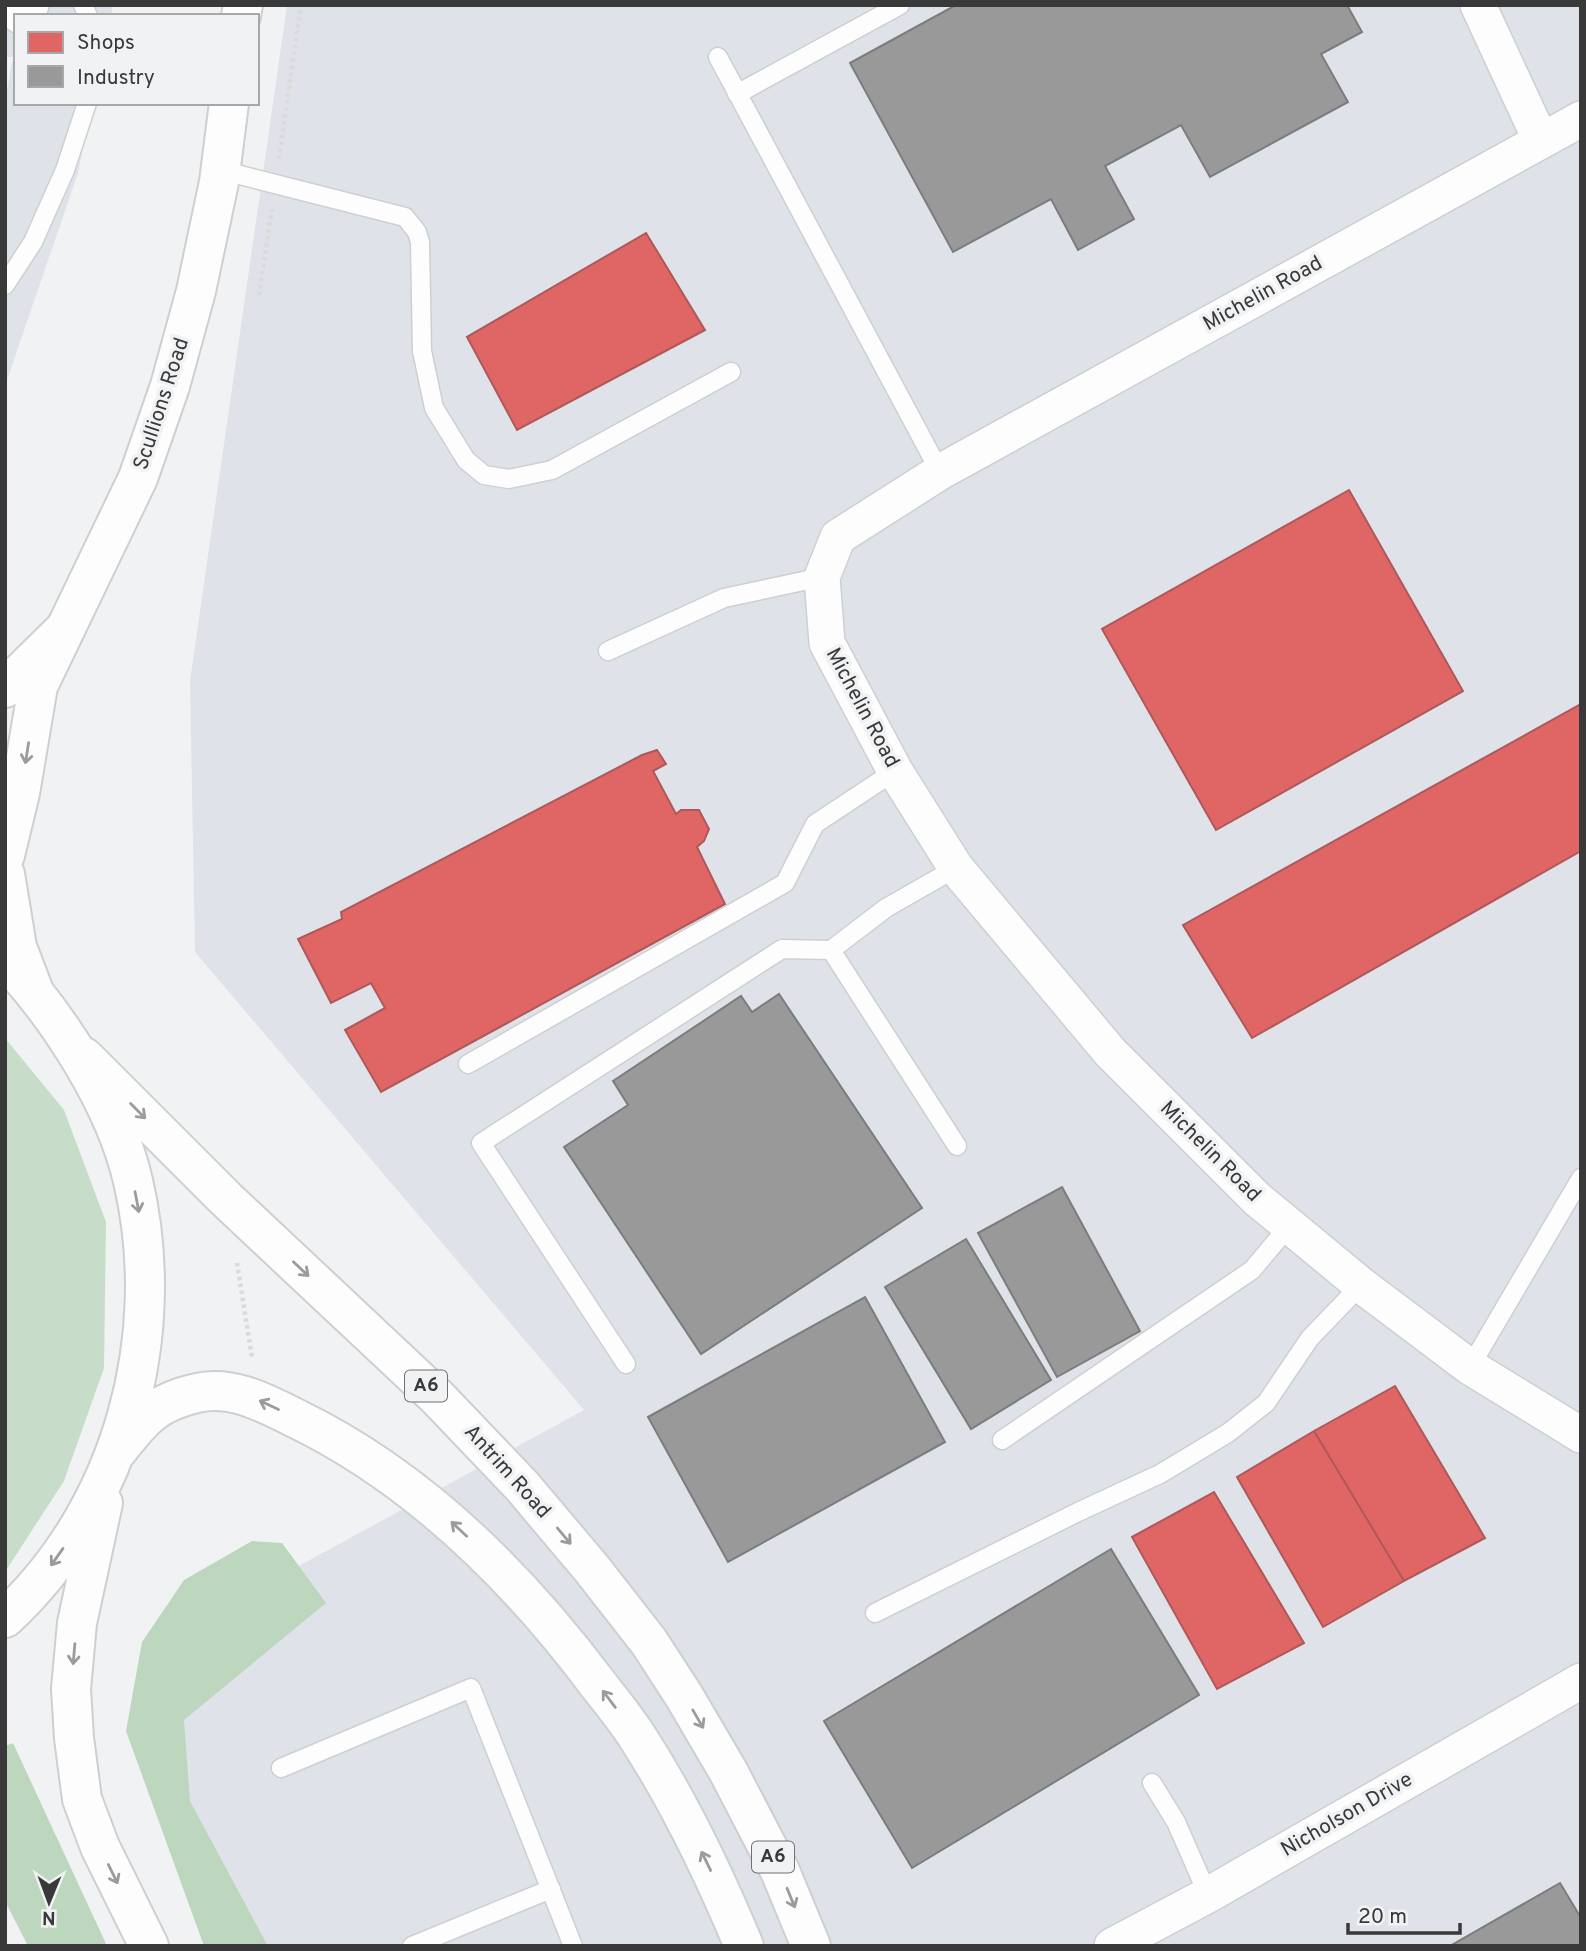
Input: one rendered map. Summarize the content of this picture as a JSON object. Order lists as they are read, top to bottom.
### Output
{
  "streets": {
    "main road": ["Scullions Road", "A6", "Antrim Road"],
    "street": ["Michelin Road", "Nicholson Drive"]
  },
  "crossings": [
    ["A6", "Antrim Road"]
  ],
  "legend": ["Shops", "Industry"],
  "scale_bar": "20 m",
  "north": "bottom"
}
